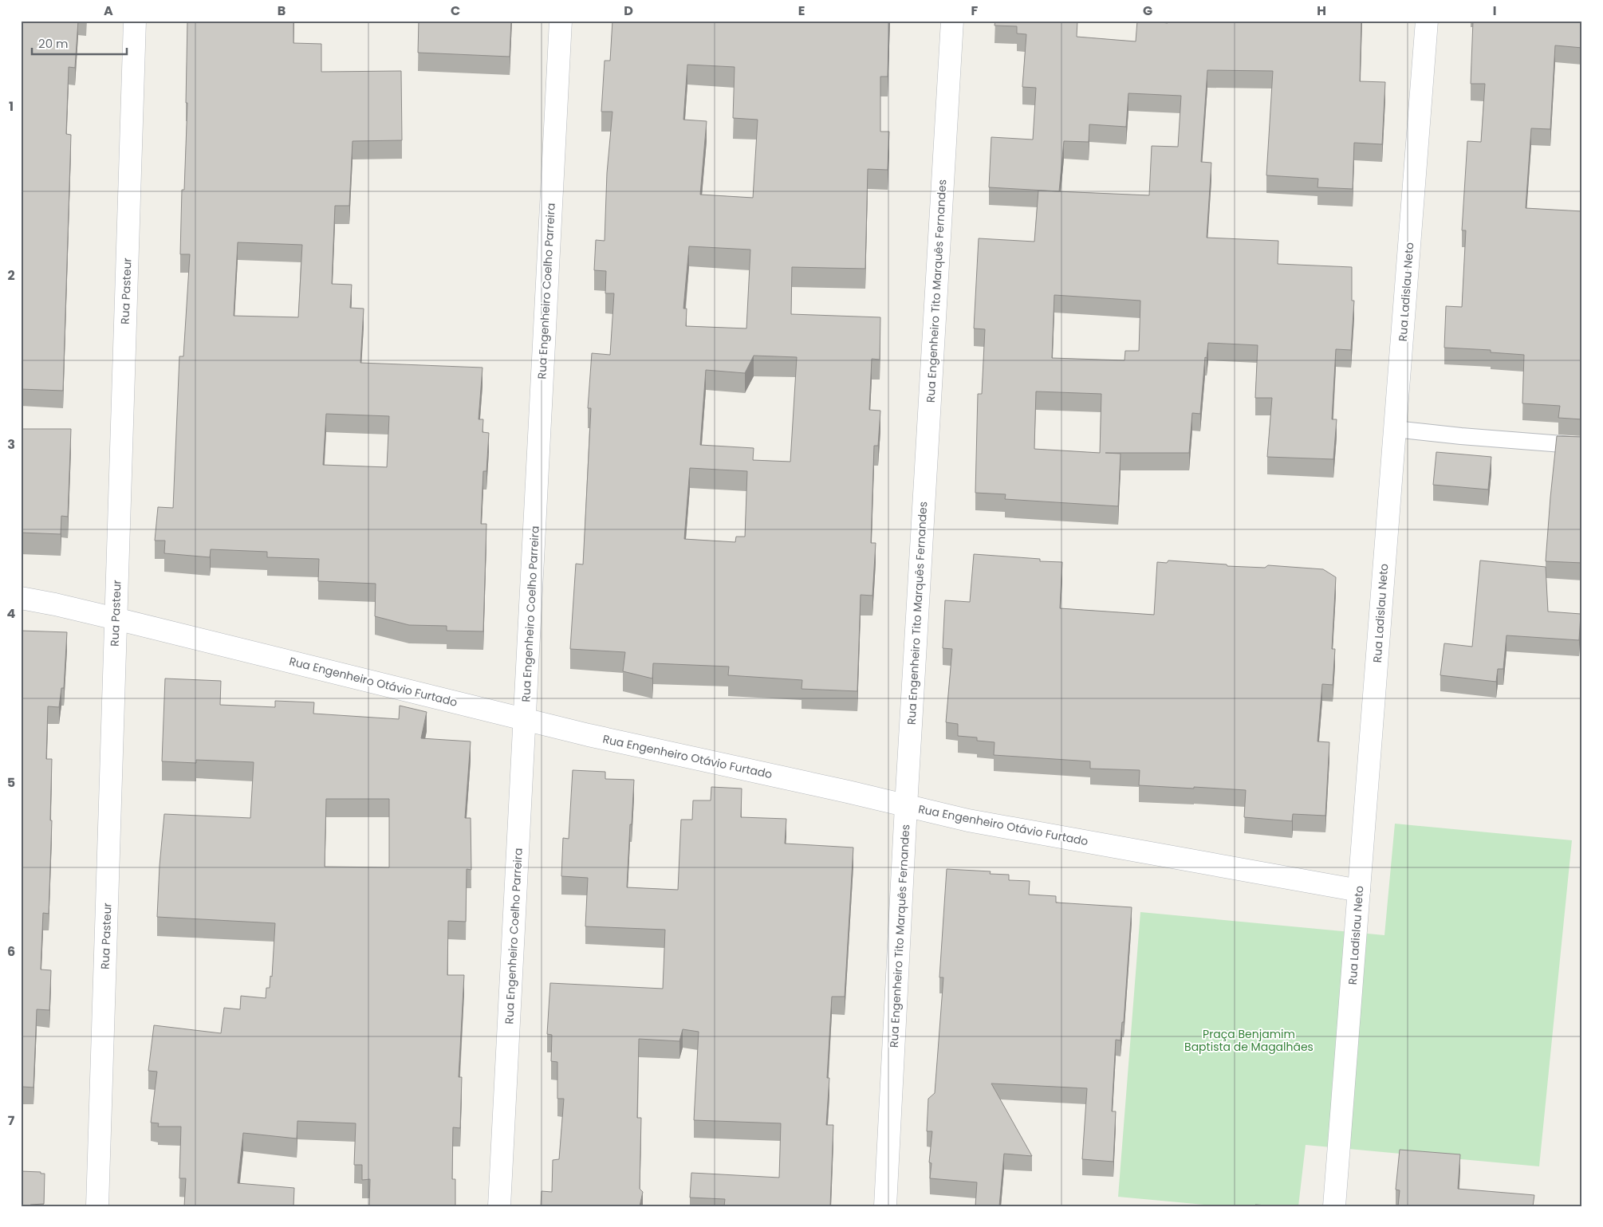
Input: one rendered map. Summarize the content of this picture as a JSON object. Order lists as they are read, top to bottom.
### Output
{
  "streets": {
    "street": [
      "Rua Pasteur",
      "Rua Engenheiro Coelho Parreira",
      "Rua Engenheiro Tito Marquês Fernandes",
      "Rua Ladislau Neto",
      "Rua Engenheiro Otávio Furtado"
    ]
  },
  "crossings": [
    ["Rua Pasteur", "Rua Engenheiro Otávio Furtado"],
    ["Rua Engenheiro Coelho Parreira", "Rua Engenheiro Otávio Furtado"],
    ["Rua Engenheiro Tito Marquês Fernandes", "Rua Engenheiro Otávio Furtado"],
    ["Rua Ladislau Neto", "Rua Engenheiro Otávio Furtado"]
  ],
  "parks": ["Praça Benjamim Baptista de Magalhães"],
  "scale_bar": "20 m",
  "grid": {
    "columns": [
      "A",
      "B",
      "C",
      "D",
      "E",
      "F",
      "G",
      "H",
      "I"
    ],
    "rows": [
      "1",
      "2",
      "3",
      "4",
      "5",
      "6",
      "7"
    ]
  }
}
